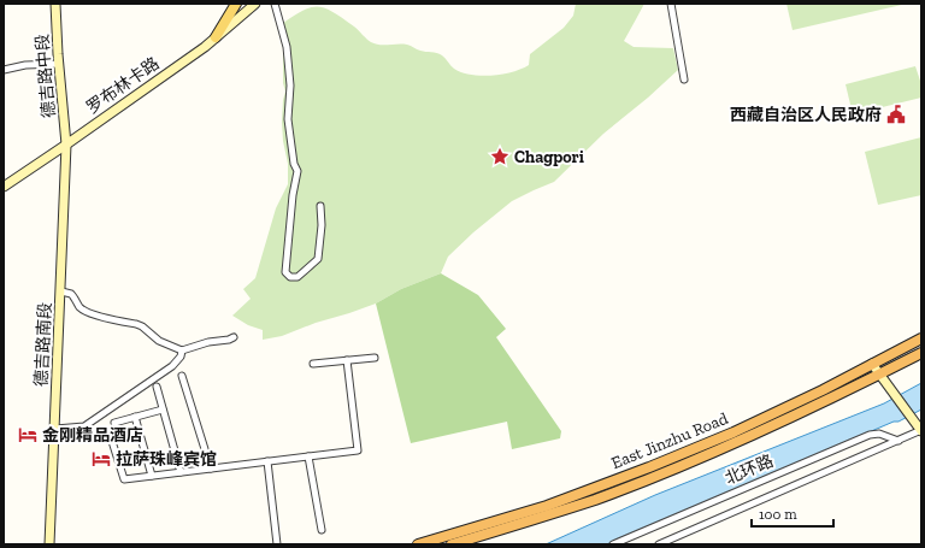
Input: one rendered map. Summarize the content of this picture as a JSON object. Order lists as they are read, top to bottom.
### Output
{
  "streets": {
    "highway": ["East Jinzhu Road"],
    "main road": ["德吉路中段", "罗布林卡路", "德吉路南段"],
    "street": ["北环路"]
  },
  "crossings": [
    ["德吉路中段", "罗布林卡路"],
    ["德吉路中段", "德吉路南段"],
    ["罗布林卡路", "德吉路南段"]
  ],
  "places": {
    "public building": ["西藏自治区人民政府"],
    "place": ["Chagpori"],
    "hotel": ["金刚精品酒店", "拉萨珠峰宾馆"]
  },
  "scale_bar": "100 m"
}
